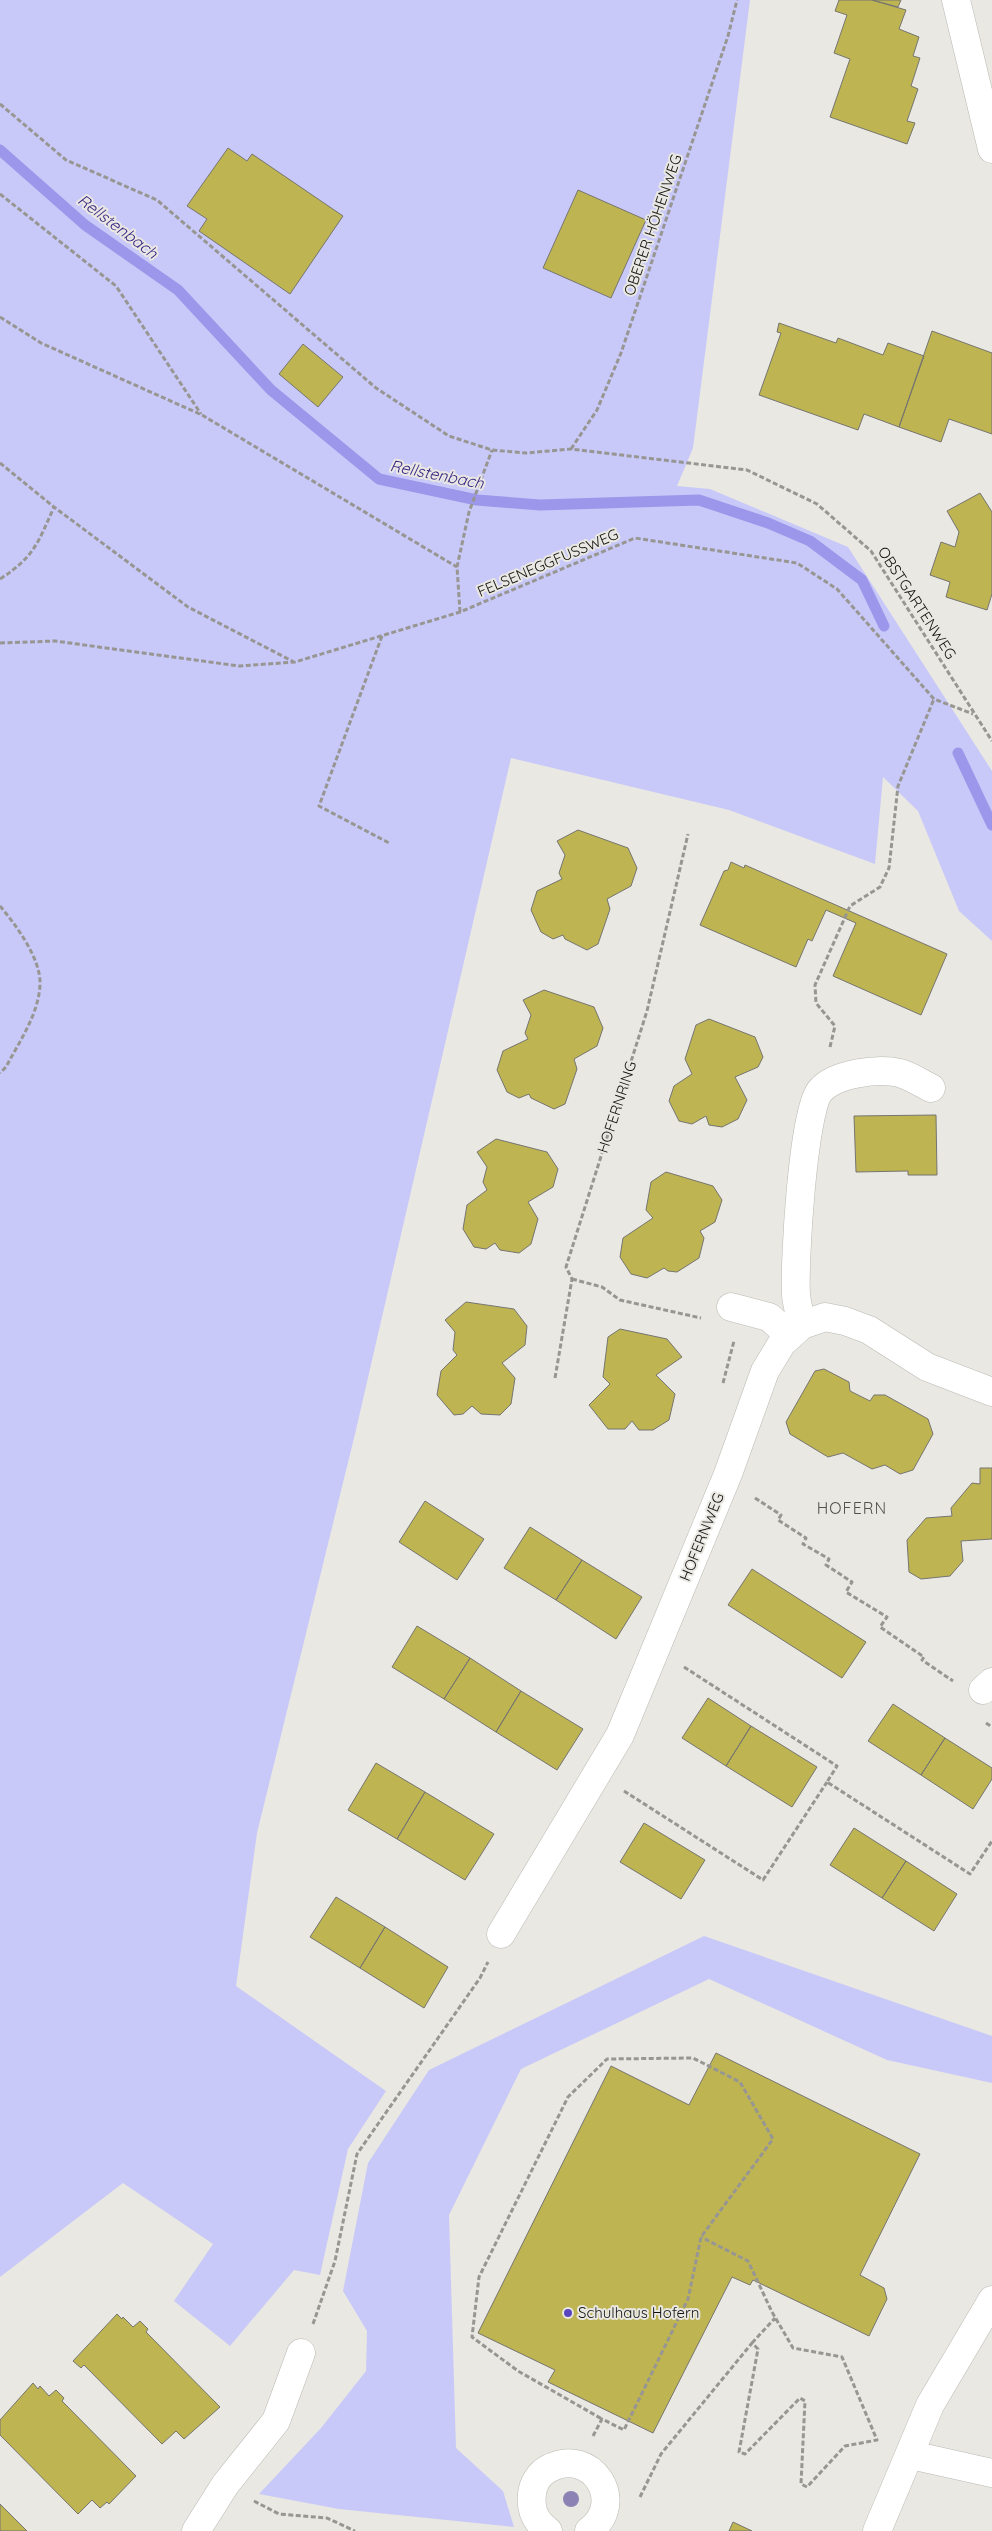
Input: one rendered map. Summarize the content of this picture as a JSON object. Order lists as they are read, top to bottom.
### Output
{
  "streets": {
    "street": ["HOFERNWEG"],
    "path": [
      "OBERER HÖHENWEG",
      "FELSENEGGFUSSWEG",
      "OBSTGARTENWEG",
      "HOFERNRING"
    ]
  },
  "crossings": [
    ["OBERER HÖHENWEG", "OBSTGARTENWEG"],
    ["FELSENEGGFUSSWEG", "OBSTGARTENWEG"]
  ],
  "districts": ["HOFERN"],
  "water": ["Rellstenbach"],
  "places": ["Schulhaus Hofern"]
}
